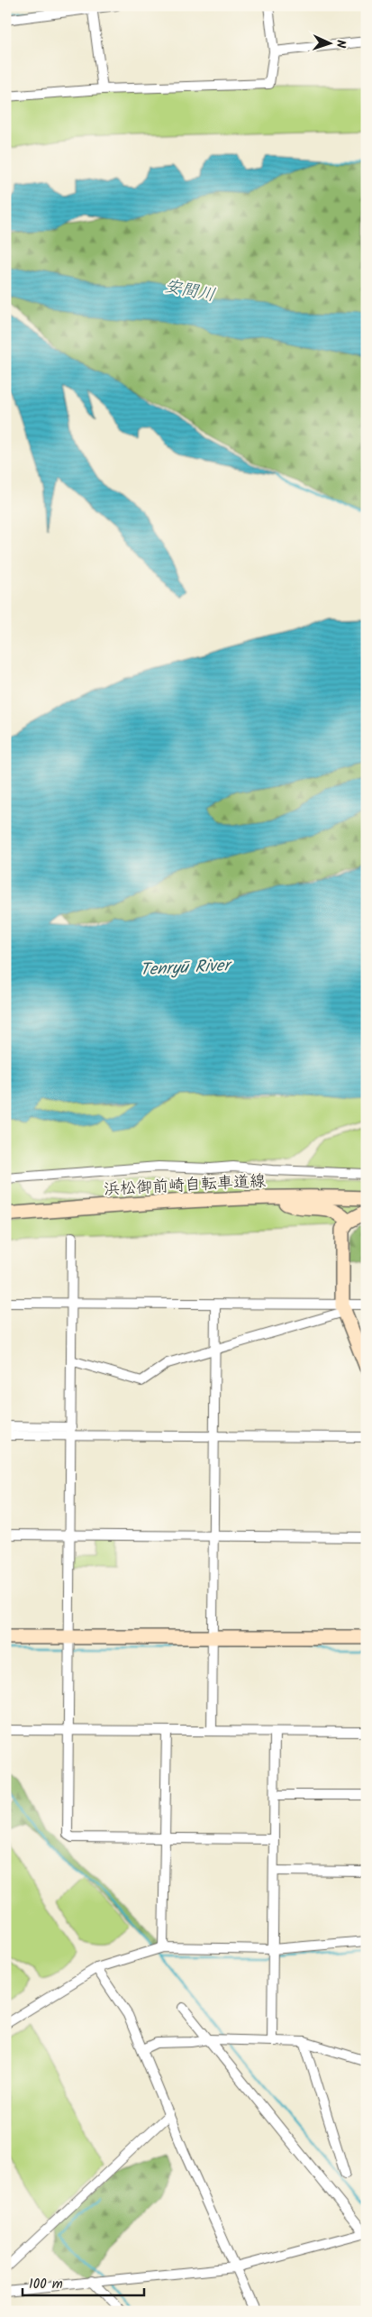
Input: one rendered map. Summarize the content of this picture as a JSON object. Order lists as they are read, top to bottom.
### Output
{
  "streets": {
    "street": ["浜松御前崎自転車道線"]
  },
  "water": ["安間川", "Tenryū River"],
  "scale_bar": "100 m",
  "north": "right"
}
